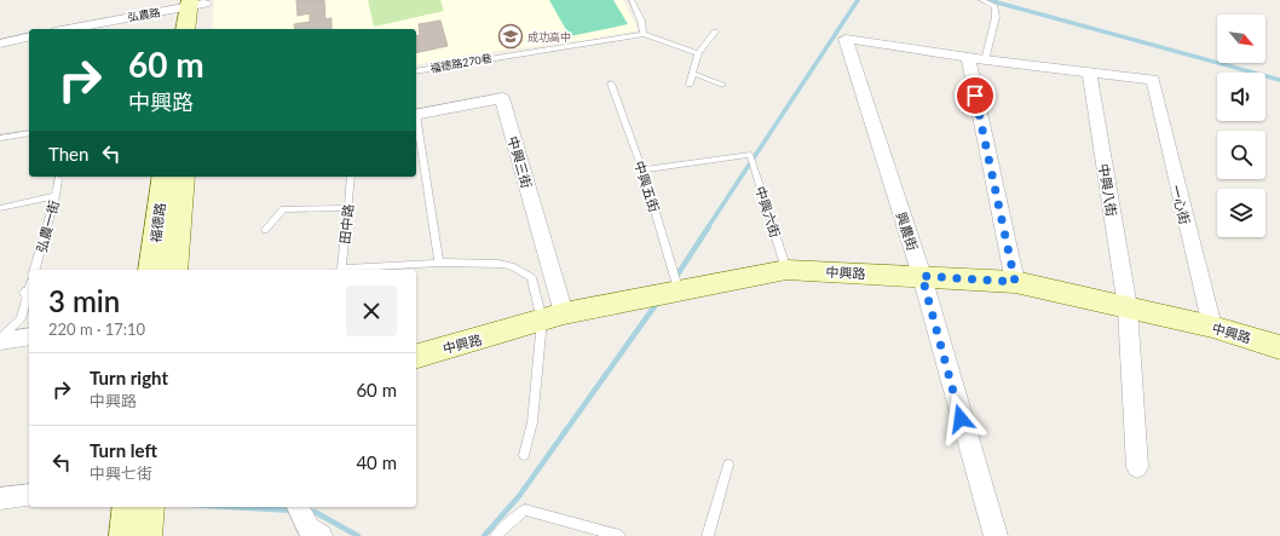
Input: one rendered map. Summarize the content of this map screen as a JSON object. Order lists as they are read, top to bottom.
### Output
{
  "streets": {
    "street": [
      "弘農路",
      "中興三街",
      "中興八街",
      "一心街",
      "福德路",
      "興農街",
      "中興路"
    ],
    "lane": [
      "福德路270巷",
      "中興五街",
      "中興六街",
      "田中路",
      "弘農一街"
    ]
  },
  "crossings": [
    ["中興三街", "中興路"],
    ["中興五街", "中興六街"],
    ["中興五街", "中興路"],
    ["中興八街", "一心街"],
    ["中興八街", "中興路"],
    ["一心街", "中興路"],
    ["中興六街", "中興路"],
    ["興農街", "中興路"]
  ],
  "places": {
    "school or university": ["成功高中"]
  },
  "north": "bottom right",
  "page": {
    "turn": ["60 m", "中興路"],
    "then": "Then",
    "heading": ["3 min", "220 m · 17:10"],
    "list": [
      {
        "name": "Turn right",
        "note": "中興路",
        "value": "60 m"
      },
      {
        "name": "Turn left",
        "note": "中興七街",
        "value": "40 m"
      }
    ]
  }
}
